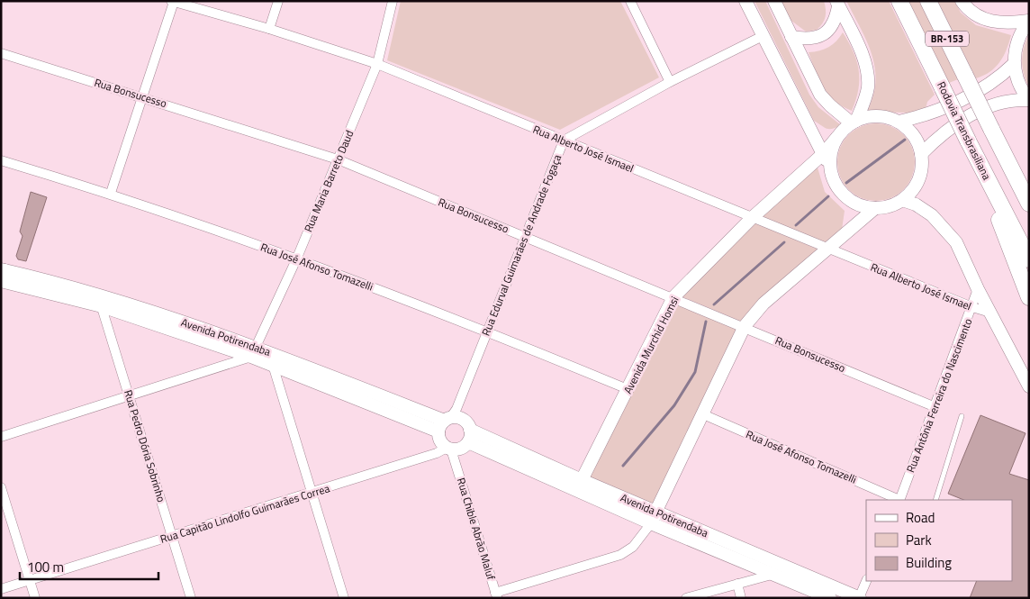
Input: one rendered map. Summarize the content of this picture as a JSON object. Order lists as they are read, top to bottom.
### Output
{
  "streets": {
    "highway": ["BR-153", "Rodovia Transbrasiliana"],
    "main road": ["Avenida Potirendaba", "Avenida Murchid Homsi"],
    "street": [
      "Rua Bonsucesso",
      "Rua Alberto José Ismael",
      "Rua Maria Barreto Daud",
      "Rua Edurval Guimarães de Andrade Fogaça",
      "Rua José Afonso Tomazelli",
      "Rua Antônia Ferreira do Nascimento",
      "Rua Pedro Dória Sobrinho",
      "Rua Capitão Lindolfo Guimarães Correa",
      "Rua Chible Abrão Maluf"
    ]
  },
  "crossings": [
    ["Rua Bonsucesso", "Rua Maria Barreto Daud"],
    ["Rua Bonsucesso", "Rua Edurval Guimarães de Andrade Fogaça"],
    ["Rua Bonsucesso", "Avenida Murchid Homsi"],
    ["Rua Bonsucesso", "Rua Antônia Ferreira do Nascimento"],
    ["Rua Alberto José Ismael", "Rua Maria Barreto Daud"],
    ["Rua Alberto José Ismael", "Rua Edurval Guimarães de Andrade Fogaça"],
    ["Rua Alberto José Ismael", "Avenida Murchid Homsi"],
    ["Rua Alberto José Ismael", "Rua Antônia Ferreira do Nascimento"],
    ["Rua Maria Barreto Daud", "Rua José Afonso Tomazelli"],
    ["Rua Maria Barreto Daud", "Avenida Potirendaba"],
    ["Rua Edurval Guimarães de Andrade Fogaça", "Rua José Afonso Tomazelli"],
    ["Rua Edurval Guimarães de Andrade Fogaça", "Avenida Potirendaba"],
    ["Rua Edurval Guimarães de Andrade Fogaça", "Rua Capitão Lindolfo Guimarães Correa"],
    ["Rua Edurval Guimarães de Andrade Fogaça", "Rua Chible Abrão Maluf"],
    ["Rua José Afonso Tomazelli", "Avenida Murchid Homsi"],
    ["Rua José Afonso Tomazelli", "Rua Antônia Ferreira do Nascimento"],
    ["Avenida Potirendaba", "Avenida Murchid Homsi"],
    ["Avenida Potirendaba", "Rua Pedro Dória Sobrinho"],
    ["Avenida Potirendaba", "Rua Capitão Lindolfo Guimarães Correa"],
    ["Avenida Potirendaba", "Rua Chible Abrão Maluf"],
    ["Rua Pedro Dória Sobrinho", "Rua Capitão Lindolfo Guimarães Correa"],
    ["Rua Capitão Lindolfo Guimarães Correa", "Rua Chible Abrão Maluf"]
  ],
  "legend": ["Road", "Park", "Building"],
  "scale_bar": "100 m"
}
